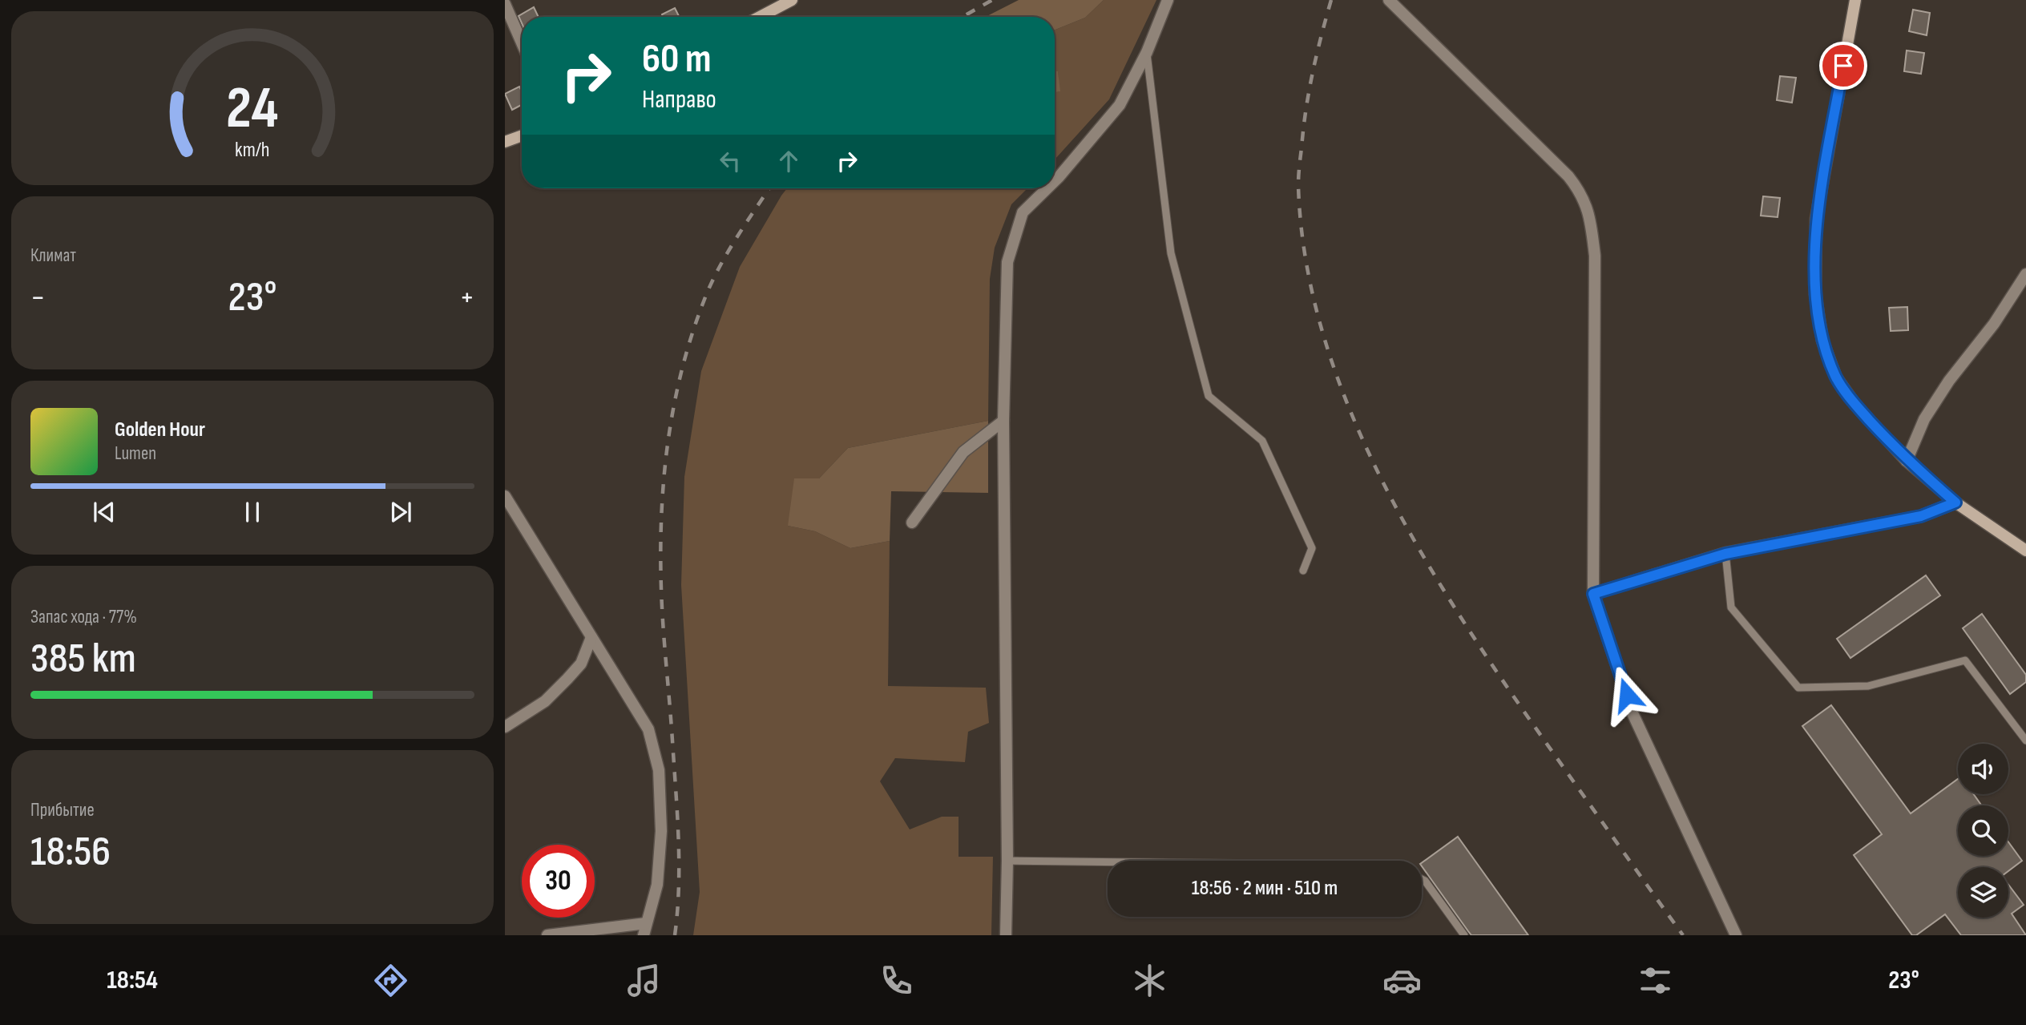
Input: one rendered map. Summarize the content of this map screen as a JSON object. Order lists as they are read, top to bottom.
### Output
{
  "page": {
    "turn": ["60 m", "Направо"],
    "tile": [
      "Климат",
      ["Запас хода · 77%", "385 km"],
      ["Прибытие", "18:56"]
    ],
    "heat": ["−", "23°", "+"],
    "song": ["Golden Hour", "Lumen"],
    "limit": "30",
    "trip": "18:56 · 2 мин · 510 m",
    "tabs": ["18:54", "23°"],
    "gauge": ["24", "km/h"]
  }
}
